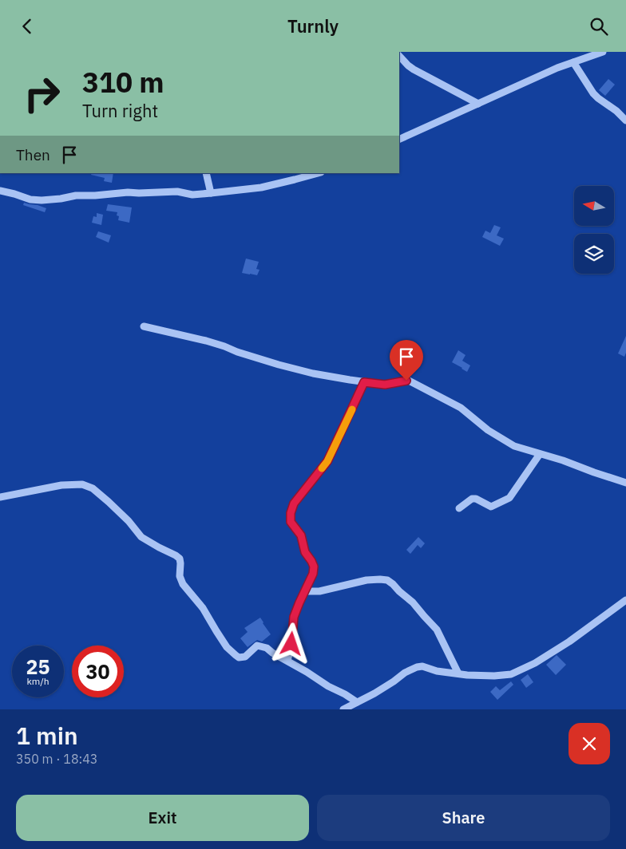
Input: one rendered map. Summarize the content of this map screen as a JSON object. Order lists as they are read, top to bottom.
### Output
{
  "north": "left",
  "page": {
    "header": "Turnly",
    "turn": ["310 m", "Turn right"],
    "then": "Then",
    "speed": "25 km/h",
    "limit": "30",
    "heading": ["1 min", "350 m · 18:43"],
    "buttons": ["Exit", "Share"]
  }
}
